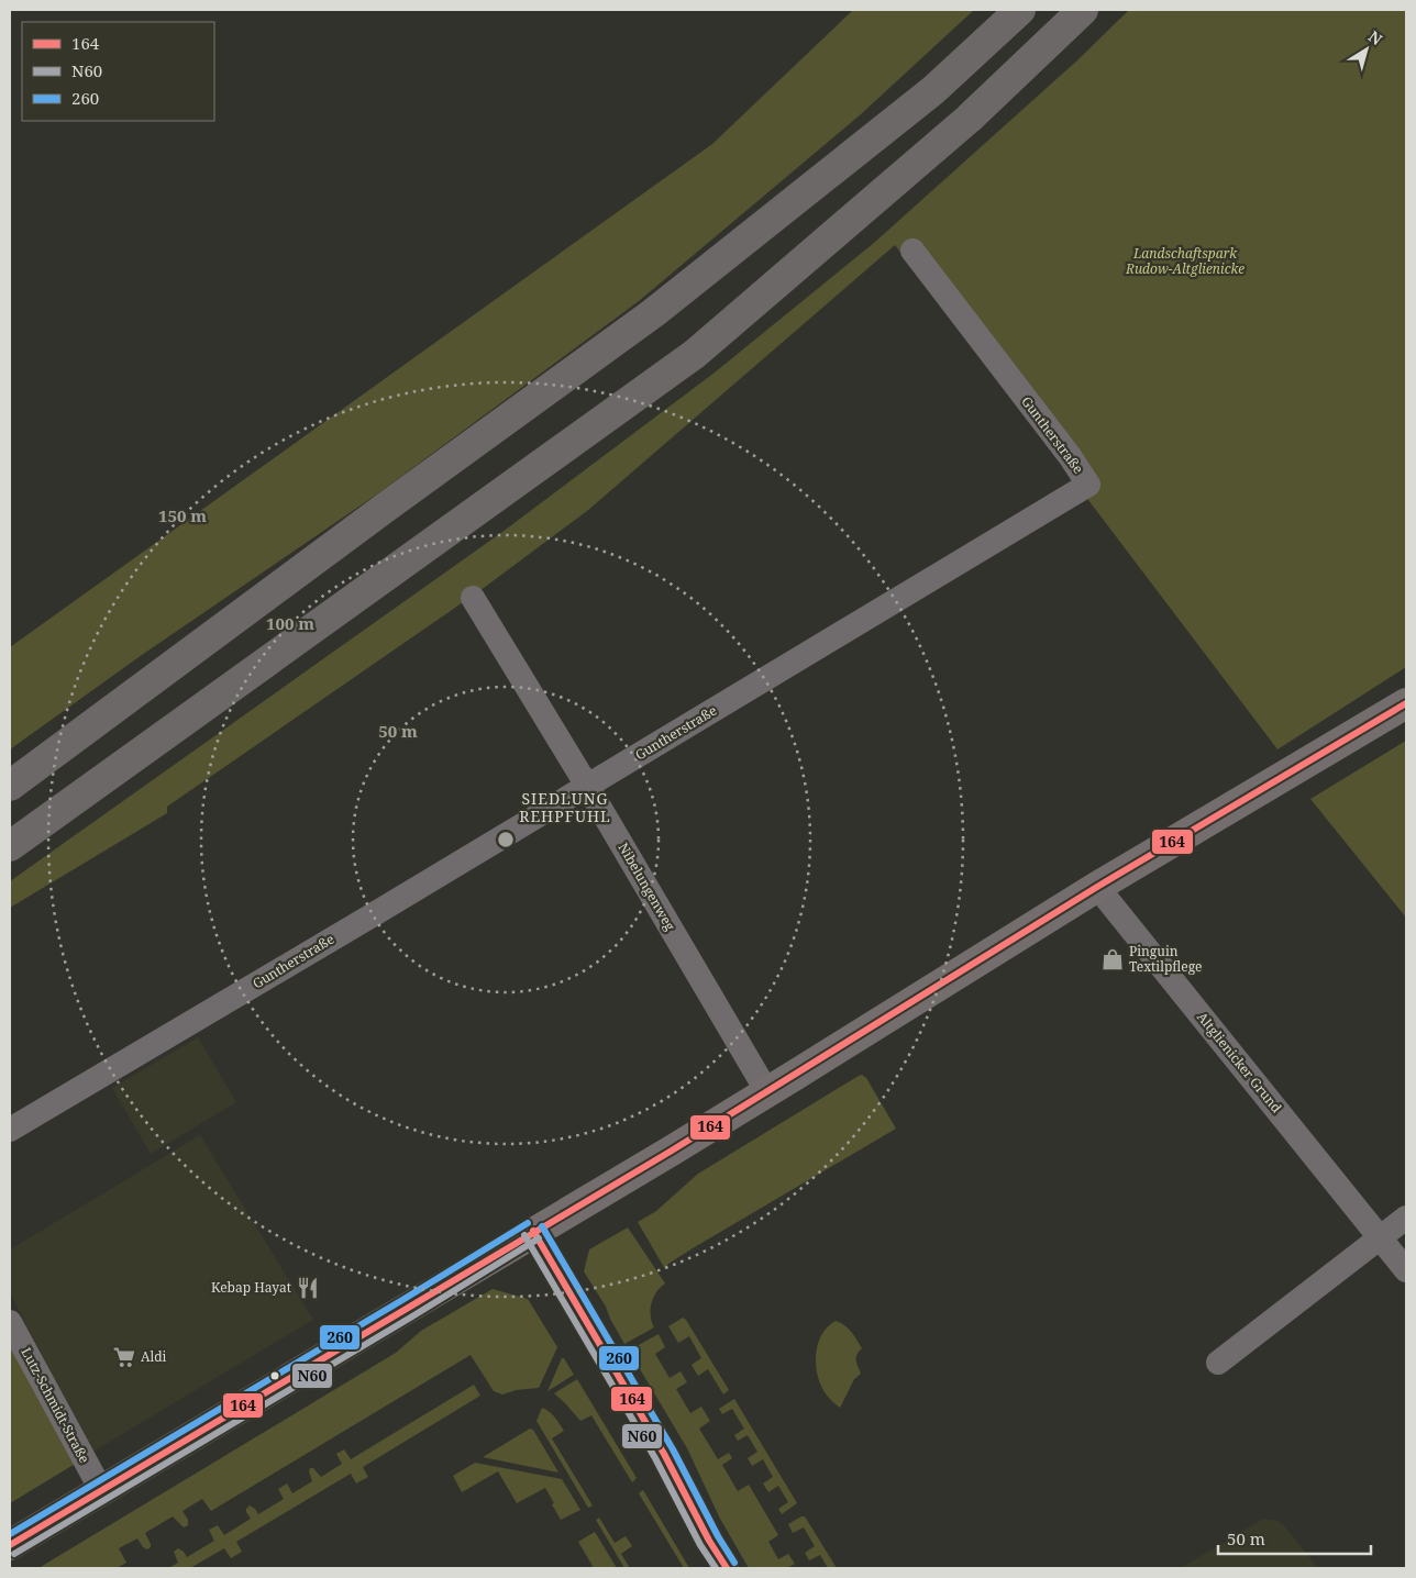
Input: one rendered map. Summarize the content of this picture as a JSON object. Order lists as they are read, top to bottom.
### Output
{
  "streets": {
    "street": [
      "Guntherstraße",
      "Nibelungenweg",
      "Altglienicker Grund",
      "Lutz-Schmidt-Straße"
    ]
  },
  "crossings": [
    ["Guntherstraße", "Nibelungenweg"]
  ],
  "districts": ["SIEDLUNG REHPFUHL"],
  "parks": ["Landschaftspark Rudow-Altglienicke"],
  "places": {
    "shop": ["Pinguin Textilpflege"],
    "restaurant": ["Kebap Hayat"],
    "supermarket": ["Aldi"]
  },
  "lines": ["transit line 164", "transit line 260", "transit line N60"],
  "legend": ["164", "N60", "260"],
  "scale_bar": "50 m",
  "north": "top right",
  "rings": ["150 m", "100 m", "50 m"]
}
